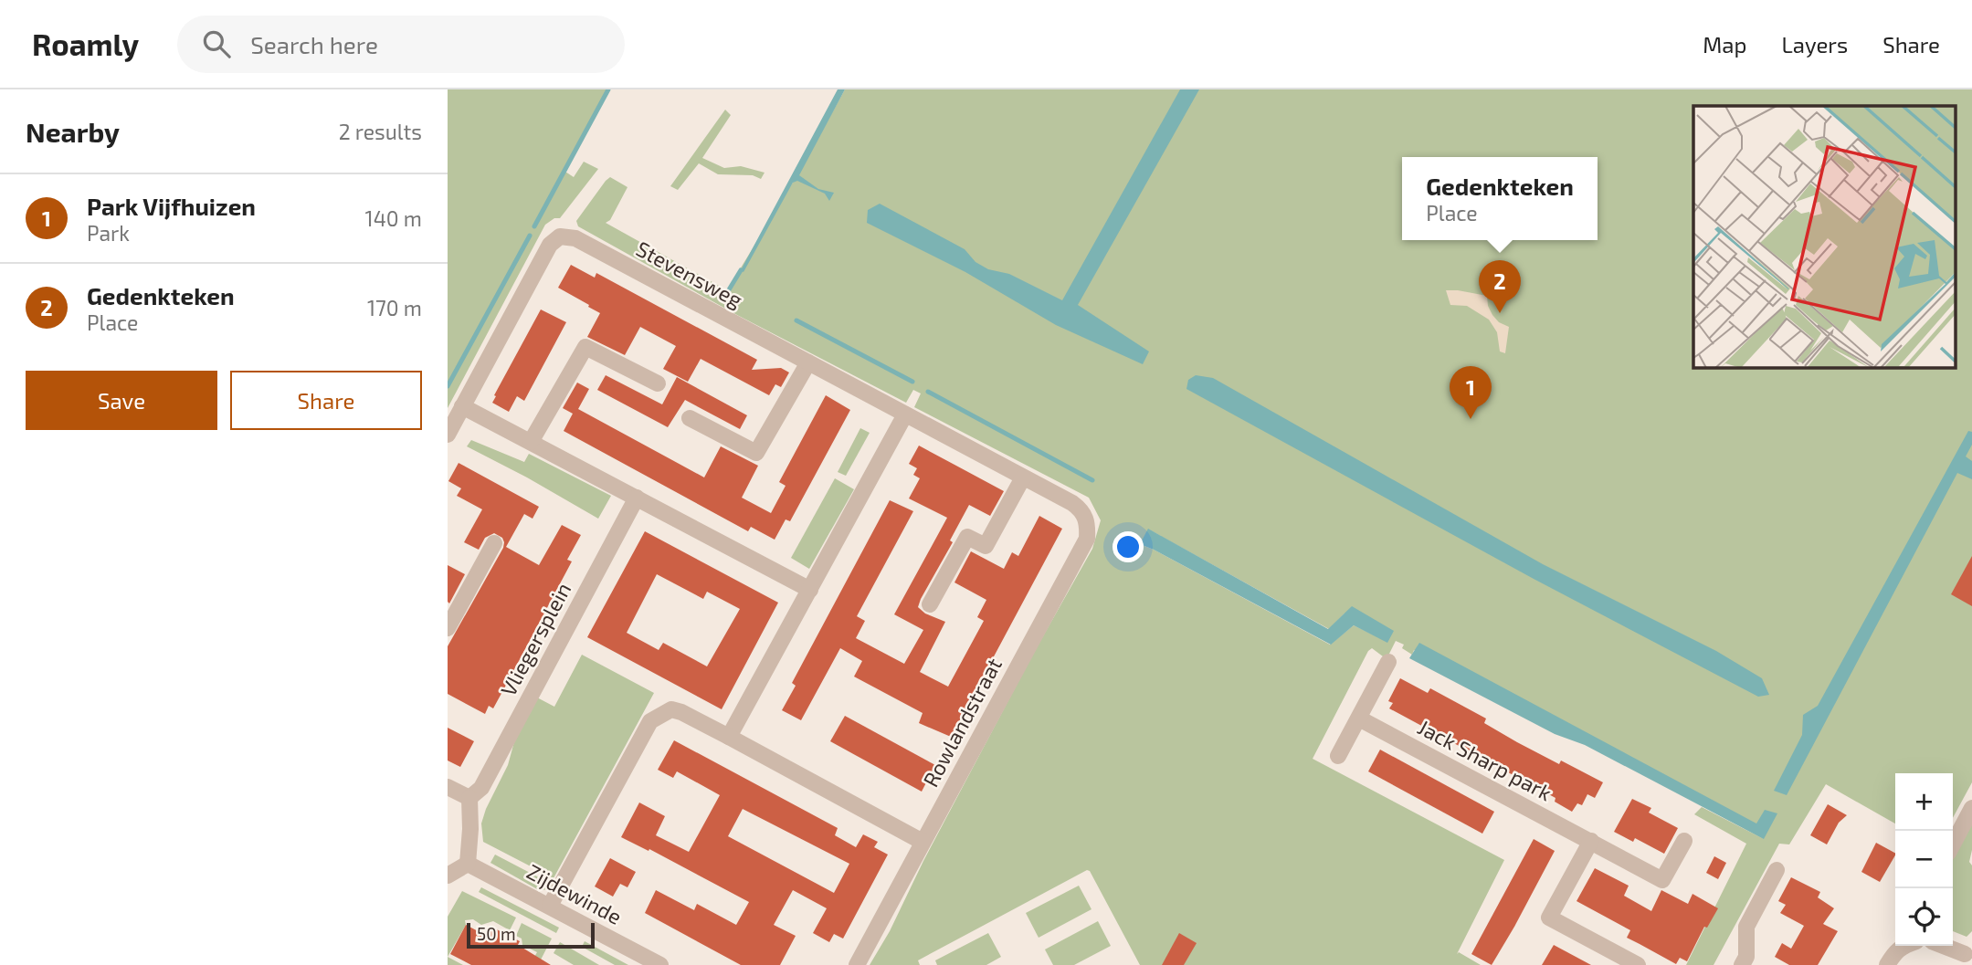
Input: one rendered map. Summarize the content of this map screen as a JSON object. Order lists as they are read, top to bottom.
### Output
{
  "streets": {
    "street": [
      "Stevensweg",
      "Vliegersplein",
      "Rowlandstraat",
      "Jack Sharp park",
      "Zijdewinde"
    ]
  },
  "crossings": [
    ["Stevensweg", "Rowlandstraat"]
  ],
  "scale_bar": "50 m",
  "page": {
    "header": "Roamly",
    "search": "Search here",
    "nav": ["Map", "Layers", "Share"],
    "heading": ["Nearby", "2 results"],
    "popup": ["Gedenkteken", "Place"],
    "list": [
      {
        "mark": "1",
        "name": "Park Vijfhuizen",
        "note": "Park",
        "value": "140 m"
      },
      {
        "mark": "2",
        "name": "Gedenkteken",
        "note": "Place",
        "value": "170 m"
      }
    ],
    "pins": ["2", "1"],
    "buttons": ["Save", "Share"],
    "map_buttons": ["+", "−"],
    "scale": "50 m"
  }
}
